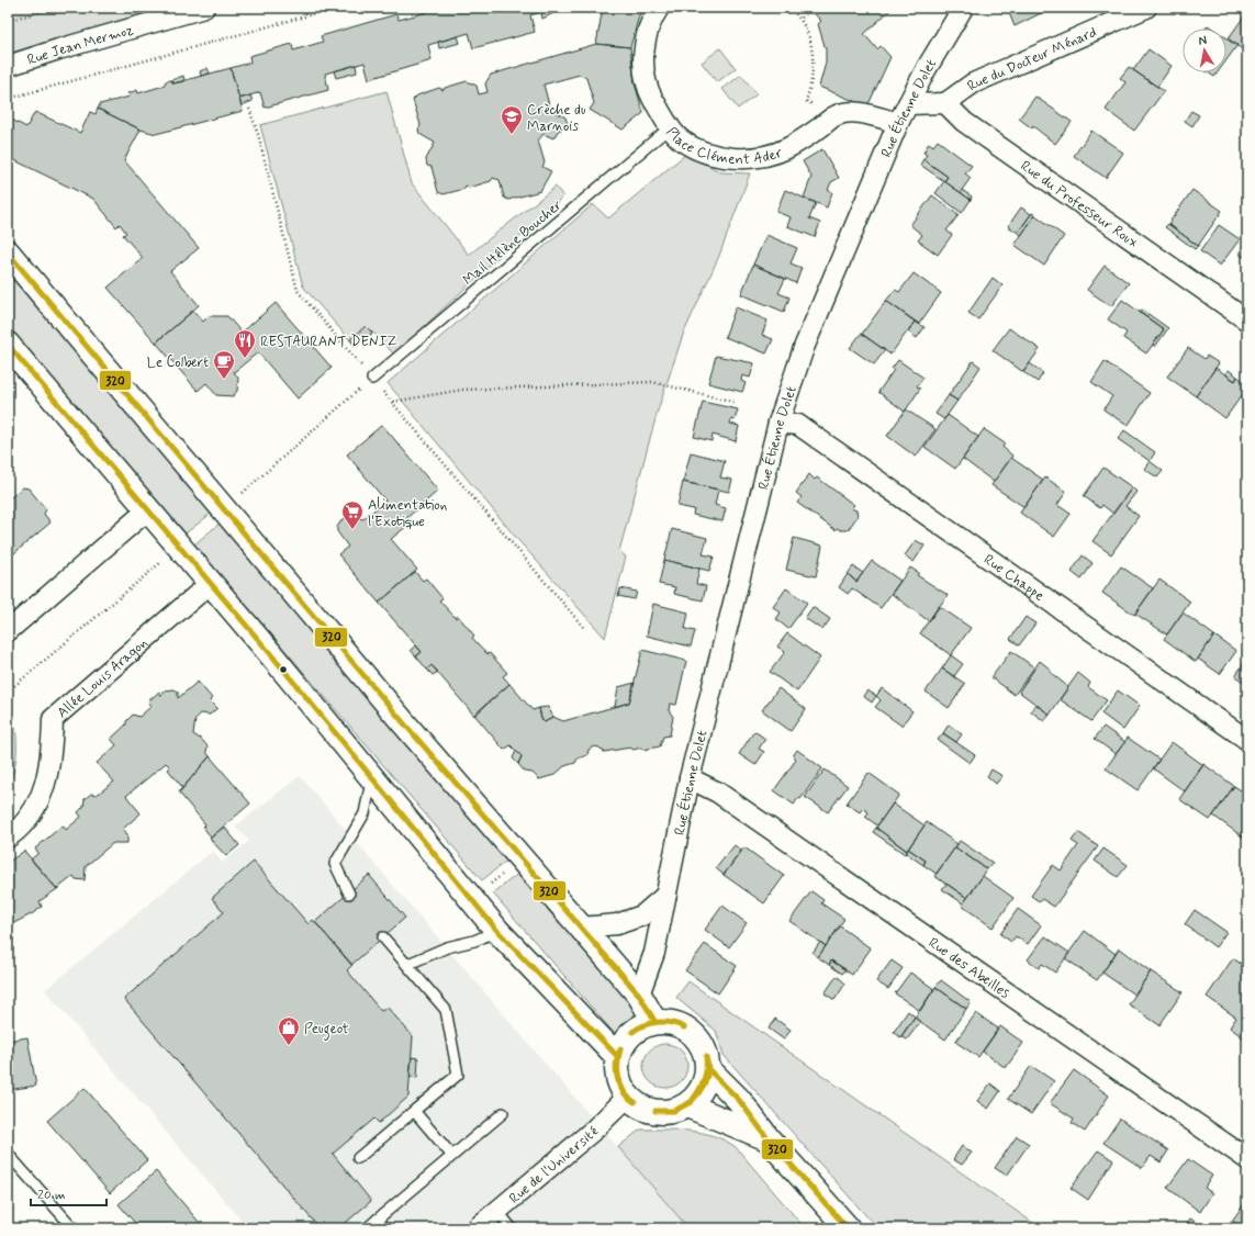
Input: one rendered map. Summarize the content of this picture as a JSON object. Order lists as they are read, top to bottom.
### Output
{
  "streets": {
    "street": [
      "Rue Jean Mermoz",
      "Rue du Docteur Ménard",
      "Rue Étienne Dolet",
      "Place Clément Ader",
      "Rue du Professeur Roux",
      "Rue Chappe",
      "Allée Louis Aragon",
      "Rue des Abeilles",
      "Rue de l'Université"
    ],
    "lane": ["Mail Hélène Boucher"]
  },
  "crossings": [
    ["Rue du Docteur Ménard", "Rue du Professeur Roux"],
    ["Rue Étienne Dolet", "Rue Chappe"],
    ["Rue Étienne Dolet", "Rue des Abeilles"],
    ["Place Clément Ader", "Mail Hélène Boucher"]
  ],
  "places": {
    "school or university": ["Crèche du Marnois"],
    "restaurant": ["RESTAURANT DENIZ"],
    "cafe": ["Le Colbert"],
    "supermarket": ["Alimentation l'Exotique"],
    "shop": ["Peugeot"]
  },
  "lines": ["transit line 320"],
  "scale_bar": "20 m",
  "north": "top"
}
